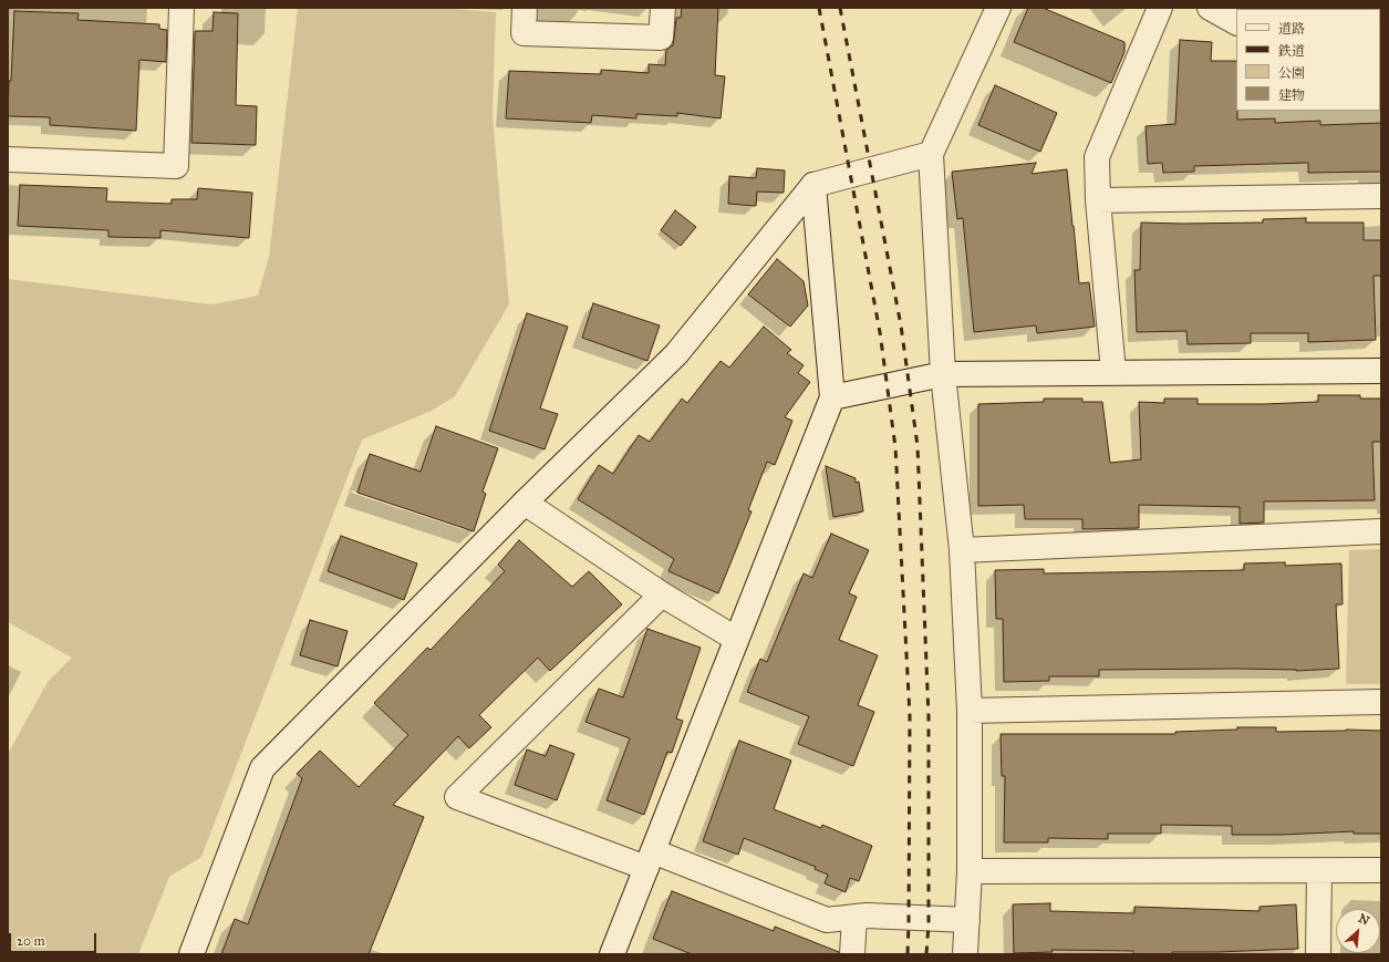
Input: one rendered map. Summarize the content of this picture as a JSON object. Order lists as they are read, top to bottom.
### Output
{
  "legend": [
    "道路",
    "鉄道",
    "公園",
    "建物"
  ],
  "scale_bar": "20 m",
  "north": "top right"
}
